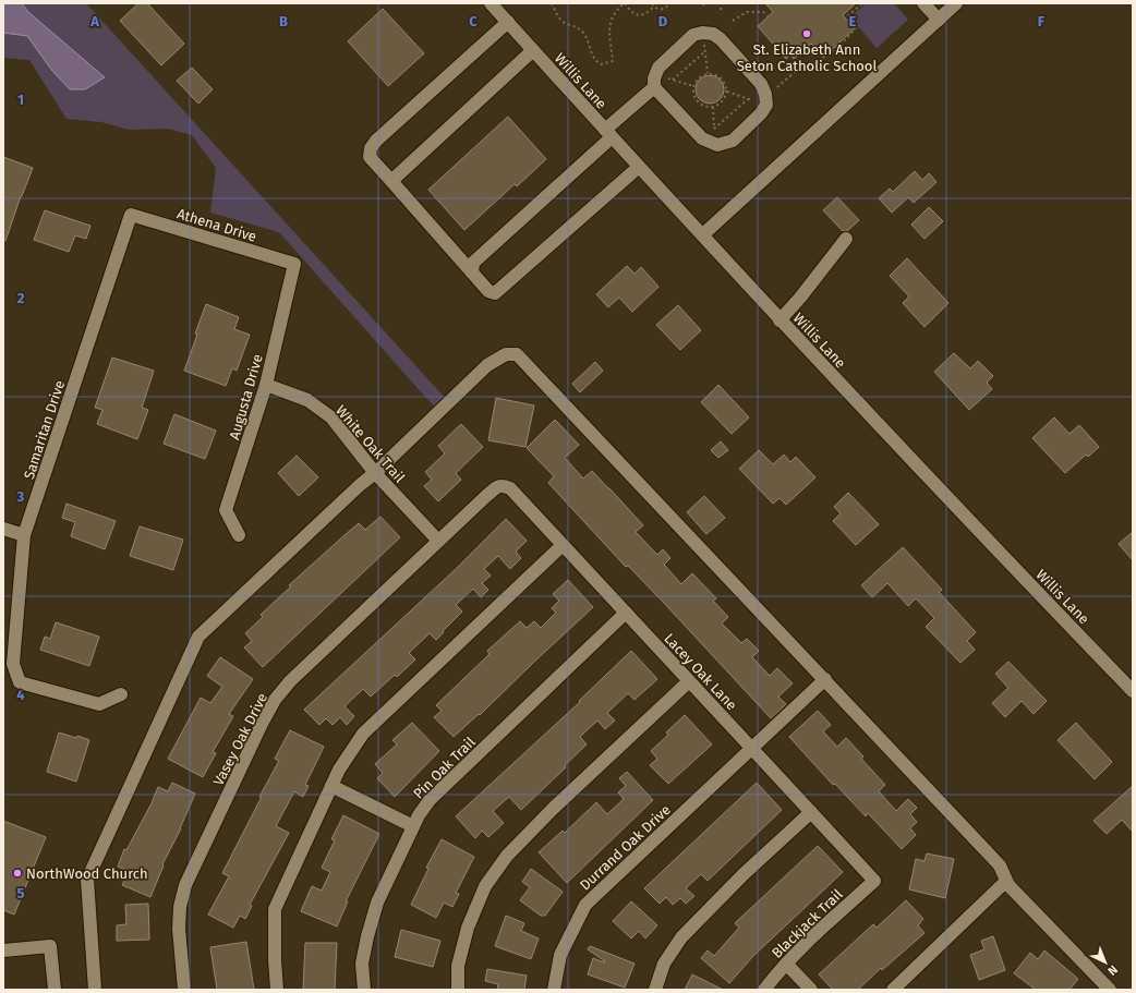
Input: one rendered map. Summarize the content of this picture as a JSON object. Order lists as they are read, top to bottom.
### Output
{
  "streets": {
    "street": [
      "Willis Lane",
      "Athena Drive",
      "Augusta Drive",
      "Samaritan Drive",
      "White Oak Trail",
      "Lacey Oak Lane",
      "Vasey Oak Drive",
      "Pin Oak Trail",
      "Durrand Oak Drive",
      "Blackjack Trail"
    ]
  },
  "crossings": [
    ["Athena Drive", "Augusta Drive"],
    ["Athena Drive", "Samaritan Drive"],
    ["Augusta Drive", "White Oak Trail"],
    ["White Oak Trail", "Vasey Oak Drive"],
    ["Lacey Oak Lane", "Vasey Oak Drive"],
    ["Lacey Oak Lane", "Pin Oak Trail"],
    ["Lacey Oak Lane", "Durrand Oak Drive"],
    ["Lacey Oak Lane", "Blackjack Trail"]
  ],
  "places": ["St. Elizabeth Ann Seton Catholic School", "NorthWood Church"],
  "north": "bottom right",
  "grid": {
    "columns": [
      "A",
      "B",
      "C",
      "D",
      "E",
      "F"
    ],
    "rows": [
      "1",
      "2",
      "3",
      "4",
      "5"
    ]
  }
}
